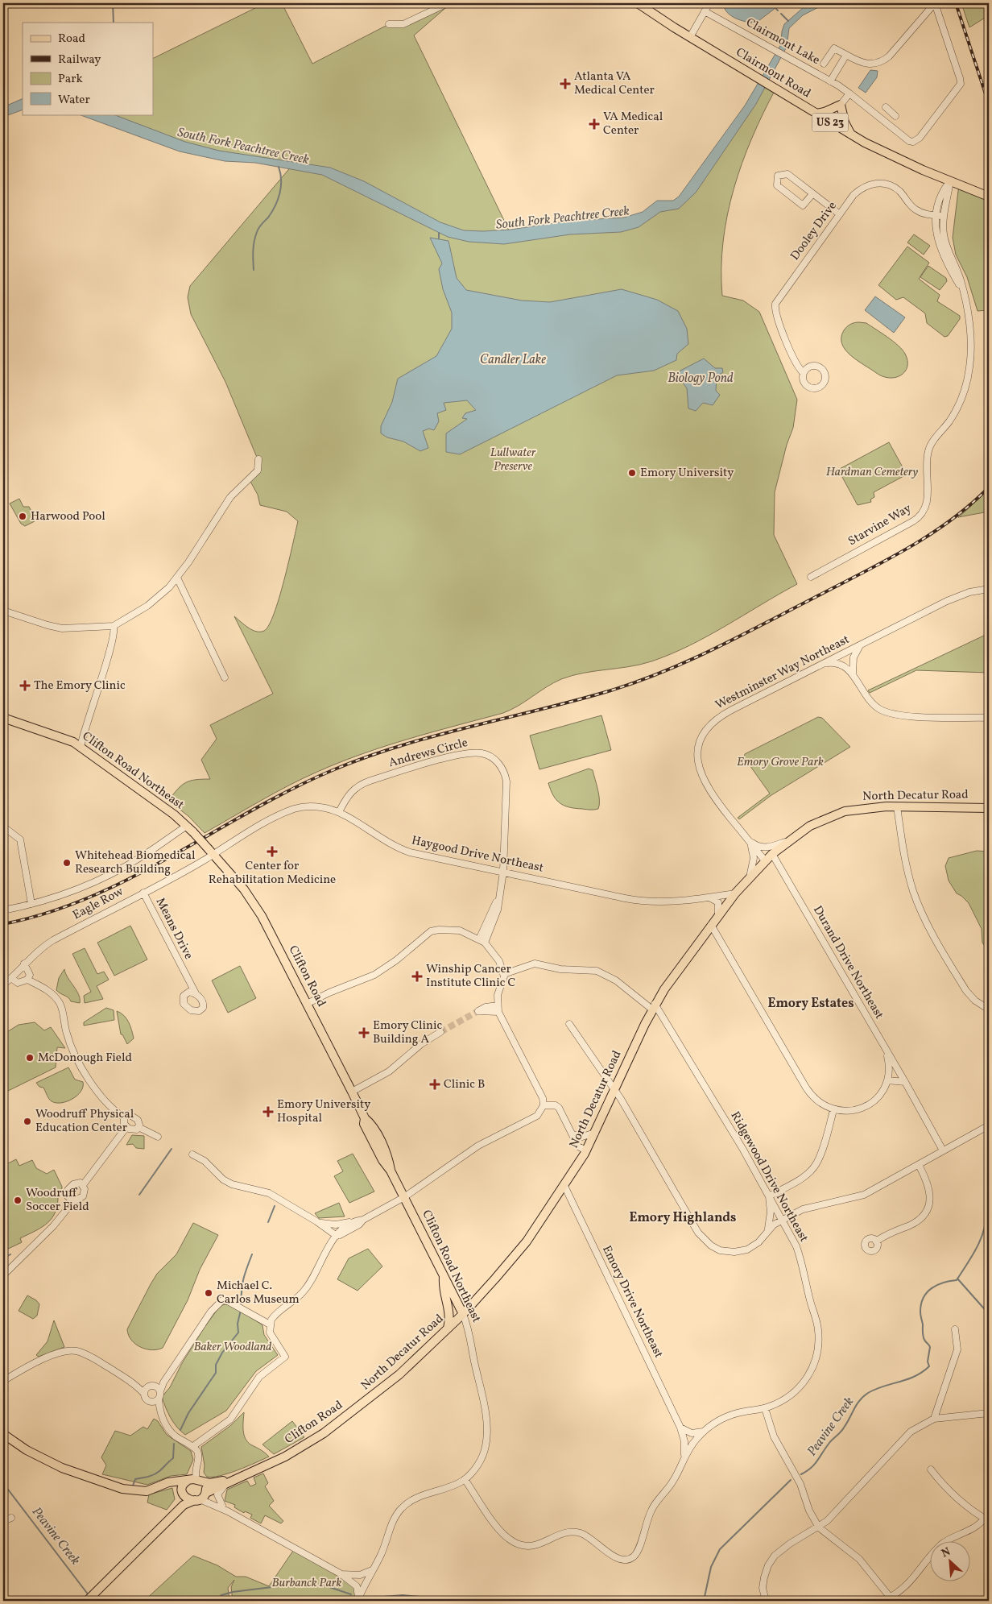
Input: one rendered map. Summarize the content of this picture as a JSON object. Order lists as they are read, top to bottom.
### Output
{
  "streets": {
    "main road": [
      "Clairmont Road",
      "US 23",
      "Clifton Road Northeast",
      "North Decatur Road",
      "Clifton Road"
    ],
    "street": [
      "Clairmont Lake",
      "Dooley Drive",
      "Starvine Way",
      "Westminster Way Northeast",
      "Andrews Circle",
      "Haygood Drive Northeast",
      "Eagle Row",
      "Means Drive",
      "Durand Drive Northeast",
      "Ridgewood Drive Northeast",
      "Emory Drive Northeast"
    ]
  },
  "crossings": [
    ["Clairmont Road", "Starvine Way"],
    ["Dooley Drive", "Starvine Way"],
    ["Westminster Way Northeast", "North Decatur Road"],
    ["Andrews Circle", "Haygood Drive Northeast"],
    ["Clifton Road Northeast", "North Decatur Road"],
    ["Clifton Road Northeast", "Haygood Drive Northeast"],
    ["Clifton Road Northeast", "Eagle Row"],
    ["Clifton Road Northeast", "Clifton Road"],
    ["Clifton Road Northeast", "Ridgewood Drive Northeast"],
    ["North Decatur Road", "Haygood Drive Northeast"],
    ["North Decatur Road", "Durand Drive Northeast"],
    ["North Decatur Road", "Clifton Road"],
    ["North Decatur Road", "Ridgewood Drive Northeast"],
    ["North Decatur Road", "Emory Drive Northeast"],
    ["Haygood Drive Northeast", "Eagle Row"],
    ["Haygood Drive Northeast", "Clifton Road"],
    ["Eagle Row", "Means Drive"],
    ["Eagle Row", "Clifton Road"],
    ["Ridgewood Drive Northeast", "Emory Drive Northeast"]
  ],
  "districts": ["Emory Estates", "Emory Highlands"],
  "water": [
    "South Fork Peachtree Creek",
    "Candler Lake",
    "Biology Pond",
    "Peavine Creek"
  ],
  "parks": [
    "Lullwater Preserve",
    "Hardman Cemetery",
    "Emory Grove Park",
    "Baker Woodland",
    "Burbanck Park"
  ],
  "places": {
    "health": [
      "Atlanta VA Medical Center",
      "VA Medical Center",
      "The Emory Clinic",
      "Center for Rehabilitation Medicine",
      "Winship Cancer Institute Clinic C",
      "Emory Clinic Building A",
      "Clinic B",
      "Emory University Hospital"
    ],
    "other": [
      "Emory University",
      "Harwood Pool",
      "Whitehead Biomedical Research Building",
      "McDonough Field",
      "Woodruff Physical Education Center",
      "Woodruff Soccer Field",
      "Michael C. Carlos Museum"
    ]
  },
  "legend": [
    "Road",
    "Railway",
    "Park",
    "Water"
  ],
  "north": "top left"
}
